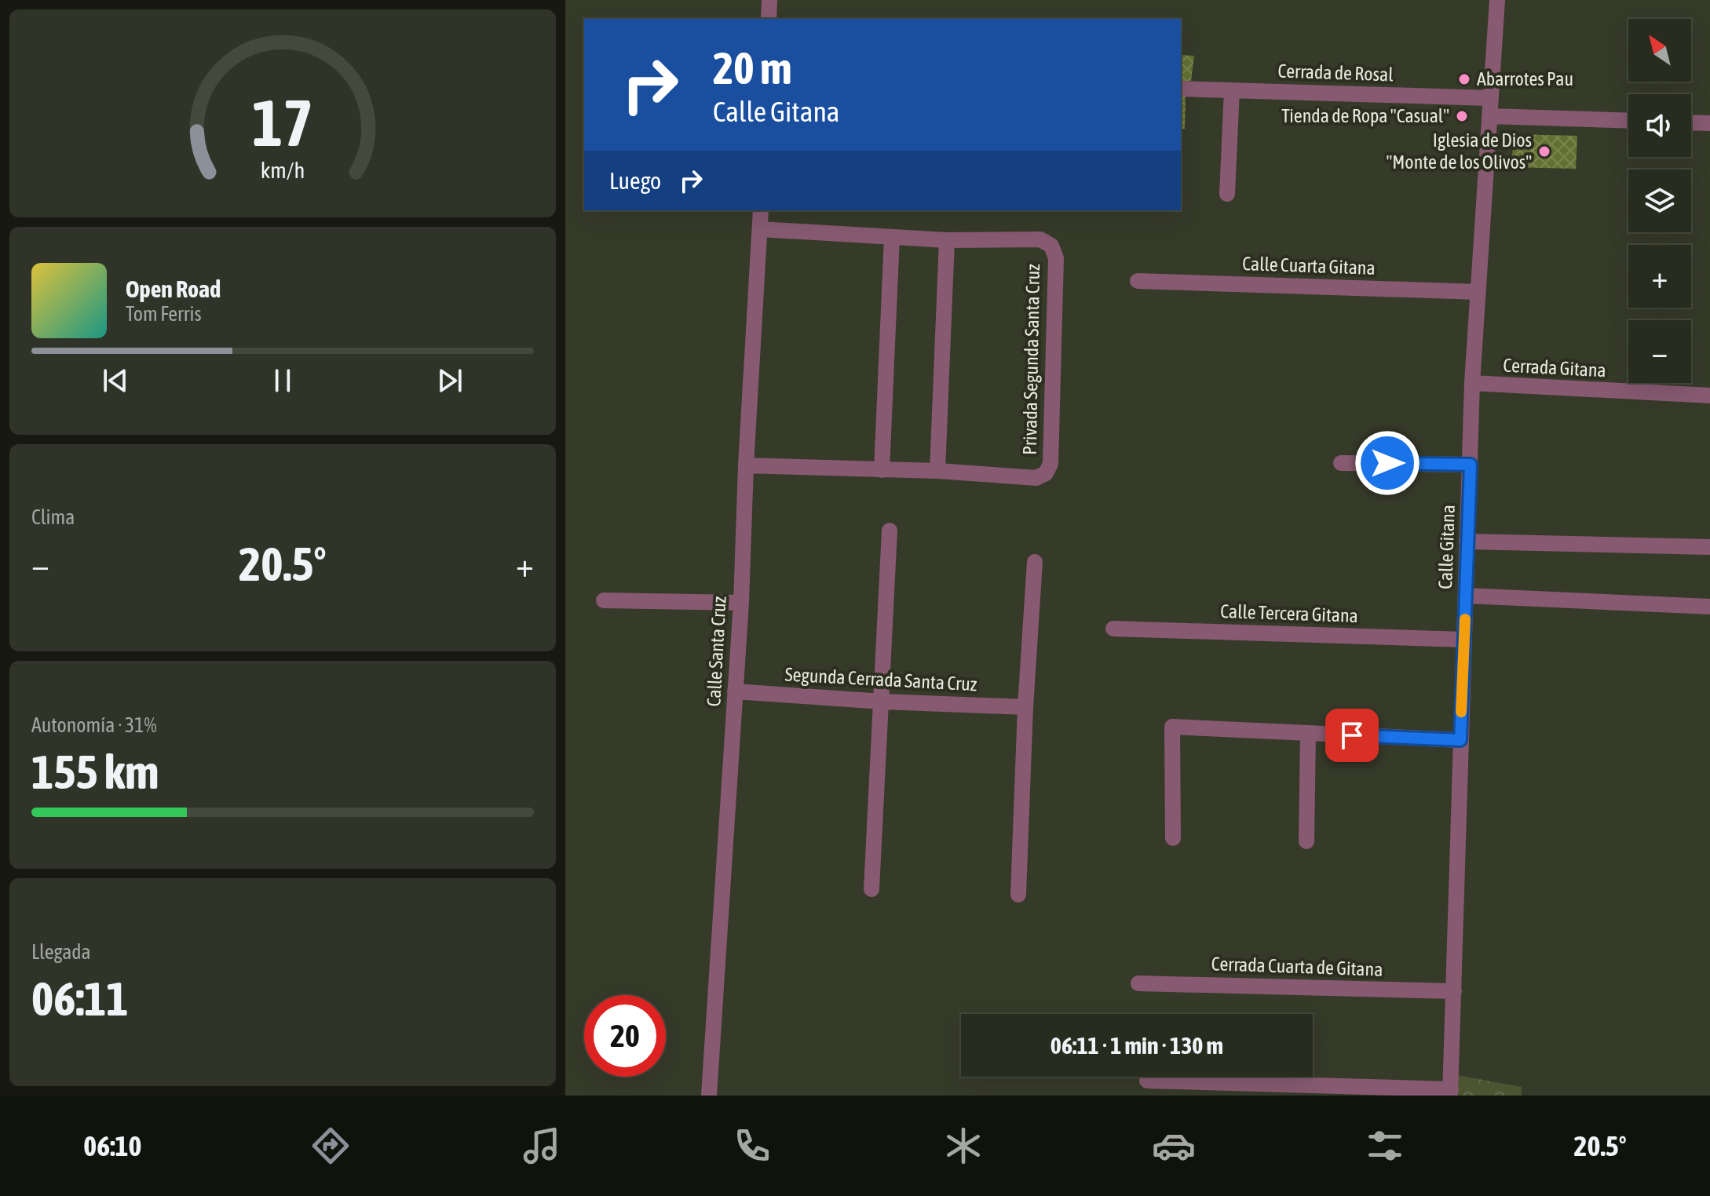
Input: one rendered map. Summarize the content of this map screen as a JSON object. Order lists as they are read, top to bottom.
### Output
{
  "streets": {
    "street": [
      "Cerrada de Rosal",
      "Calle Cuarta Gitana",
      "Privada Segunda Santa Cruz",
      "Cerrada Gitana",
      "Calle Gitana",
      "Calle Tercera Gitana",
      "Calle Santa Cruz",
      "Segunda Cerrada Santa Cruz",
      "Cerrada Cuarta de Gitana"
    ]
  },
  "crossings": [
    ["Cerrada de Rosal", "Calle Gitana"],
    ["Calle Cuarta Gitana", "Calle Gitana"],
    ["Cerrada Gitana", "Calle Gitana"],
    ["Calle Gitana", "Calle Tercera Gitana"],
    ["Calle Gitana", "Cerrada Cuarta de Gitana"],
    ["Calle Santa Cruz", "Segunda Cerrada Santa Cruz"]
  ],
  "places": ["Abarrotes Pau", "Tienda de Ropa \"Casual\"", "Iglesia de Dios \"Monte de los Olivos\""],
  "north": "top left",
  "page": {
    "map_buttons": ["+", "−"],
    "turn": ["20 m", "Calle Gitana"],
    "then": "Luego",
    "song": ["Open Road", "Tom Ferris"],
    "tile": [
      "Clima",
      ["Autonomía · 31%", "155 km"],
      ["Llegada", "06:11"]
    ],
    "heat": ["−", "20.5°", "+"],
    "limit": "20",
    "trip": "06:11 · 1 min · 130 m",
    "tabs": ["06:10", "20.5°"],
    "gauge": ["17", "km/h"]
  }
}
